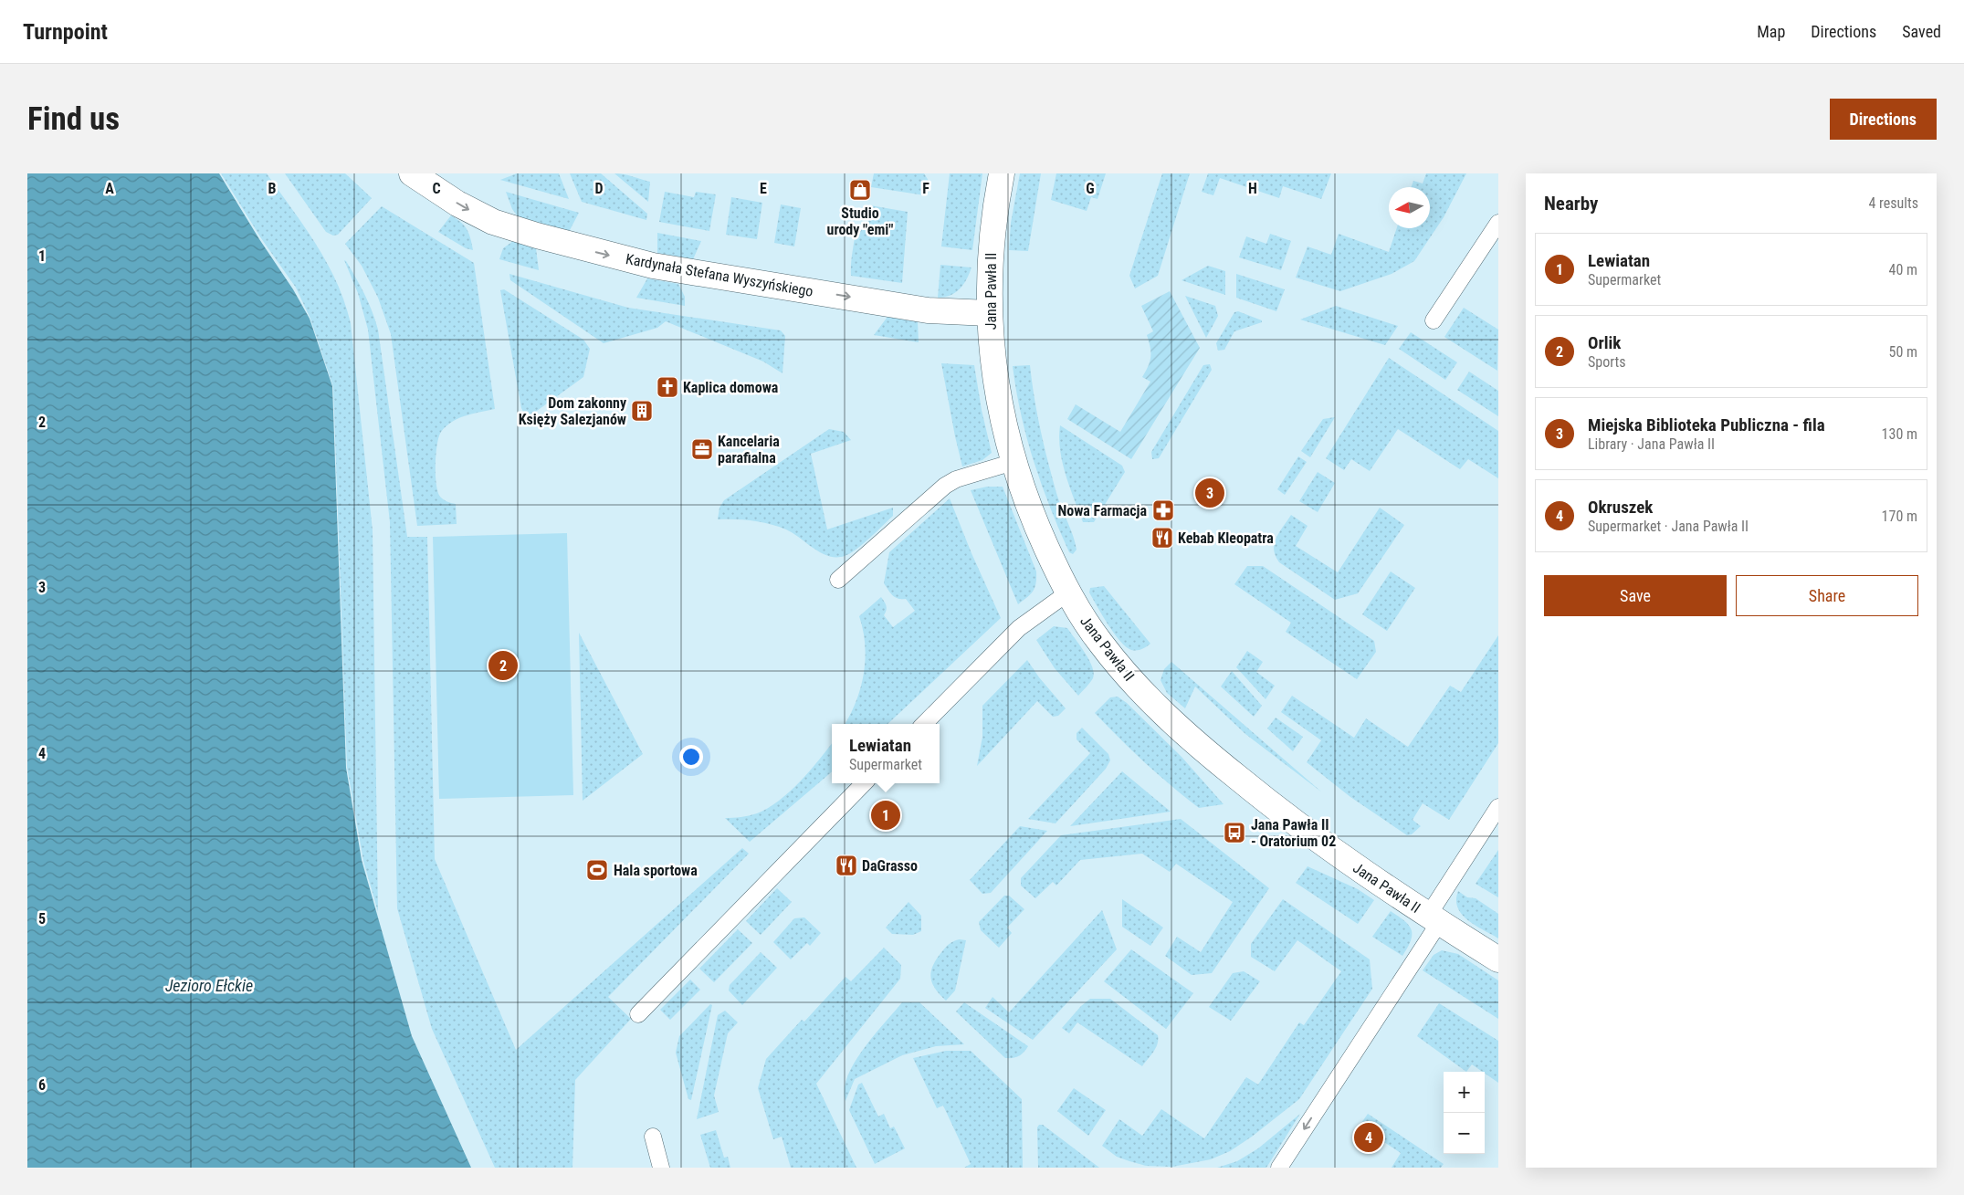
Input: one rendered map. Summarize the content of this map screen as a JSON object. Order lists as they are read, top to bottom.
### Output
{
  "streets": {
    "street": ["Kardynała Stefana Wyszyńskiego", "Jana Pawła II"]
  },
  "crossings": [
    ["Kardynała Stefana Wyszyńskiego", "Jana Pawła II"]
  ],
  "one_way": ["Kardynała Stefana Wyszyńskiego"],
  "water": ["Jezioro Ełckie"],
  "places": {
    "shop": ["Studio urody \"emi\""],
    "church": ["Kaplica domowa"],
    "building": ["Dom zakonny Księży Salezjanów"],
    "office": ["Kancelaria parafialna"],
    "pharmacy": ["Nowa Farmacja"],
    "restaurant": ["Kebab Kleopatra", "DaGrasso"],
    "bus stop": ["Jana Pawła II - Oratorium 02"],
    "sports": ["Hala sportowa"]
  },
  "north": "left",
  "page": {
    "header": "Turnpoint",
    "nav": ["Map", "Directions", "Saved"],
    "buttons": [
      "Directions",
      ["Save", "Share"]
    ],
    "title": "Find us",
    "heading": ["Nearby", "4 results"],
    "list": [
      {
        "mark": "1",
        "name": "Lewiatan",
        "note": "Supermarket",
        "value": "40 m"
      },
      {
        "mark": "2",
        "name": "Orlik",
        "note": "Sports",
        "value": "50 m"
      },
      {
        "mark": "3",
        "name": "Miejska Biblioteka Publiczna - fila",
        "note": "Library · Jana Pawła II",
        "value": "130 m"
      },
      {
        "mark": "4",
        "name": "Okruszek",
        "note": "Supermarket · Jana Pawła II",
        "value": "170 m"
      }
    ],
    "pins": [
      "3",
      "2",
      "1",
      "4"
    ],
    "popup": ["Lewiatan", "Supermarket"],
    "map_buttons": ["+", "−"]
  },
  "grid": {
    "columns": [
      "A",
      "B",
      "C",
      "D",
      "E",
      "F",
      "G",
      "H"
    ],
    "rows": [
      "1",
      "2",
      "3",
      "4",
      "5",
      "6"
    ]
  }
}
